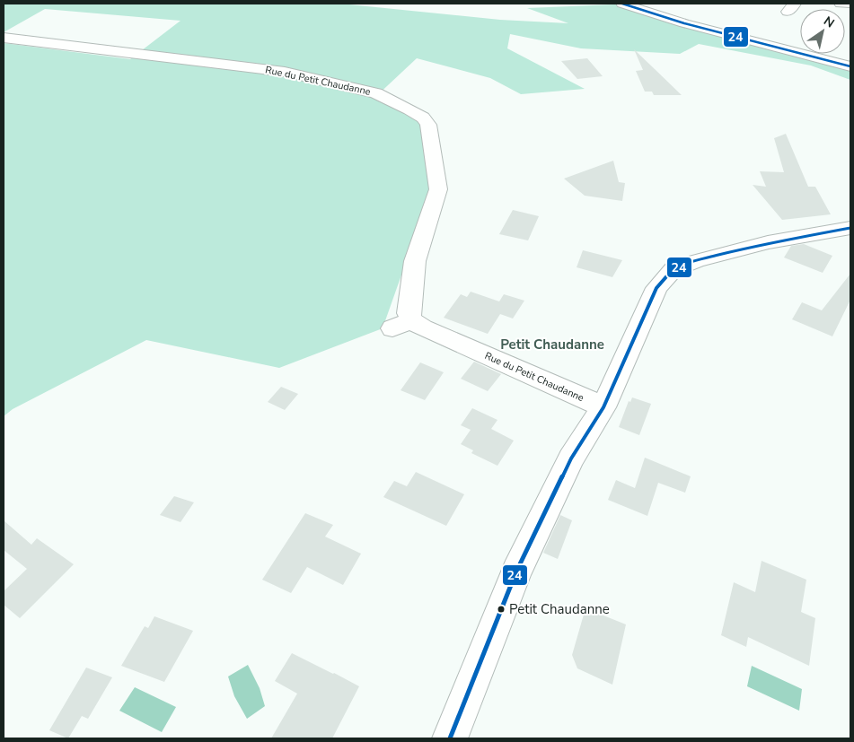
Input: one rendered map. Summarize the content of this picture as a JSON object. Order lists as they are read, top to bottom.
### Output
{
  "streets": {
    "street": ["Rue du Petit Chaudanne"]
  },
  "districts": ["Petit Chaudanne"],
  "places": ["Petit Chaudanne"],
  "lines": ["transit line 24"],
  "north": "top right"
}
